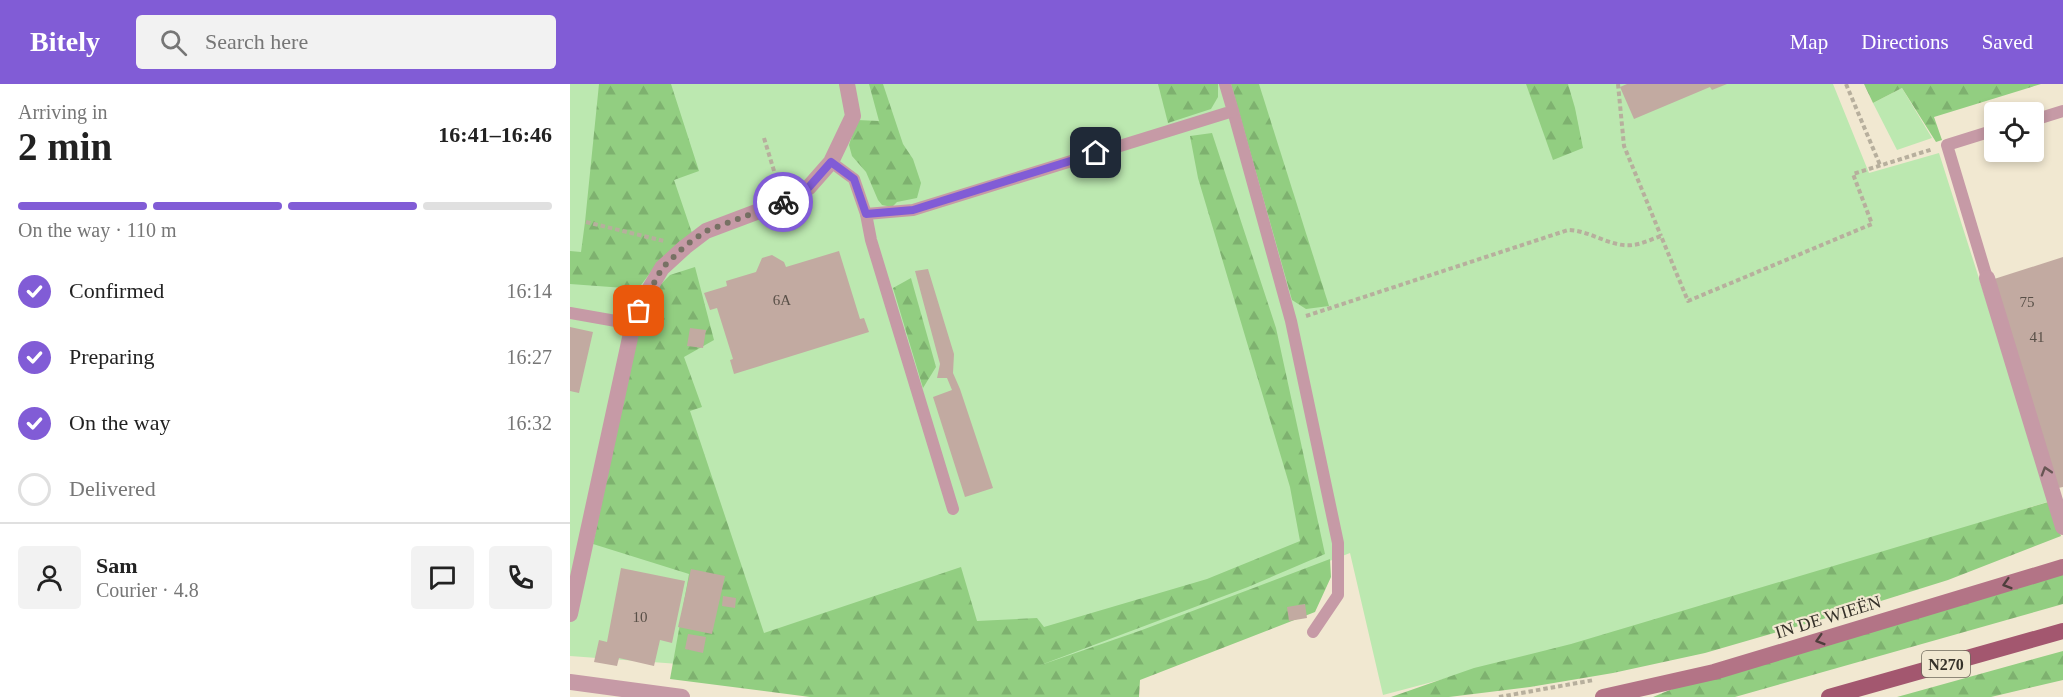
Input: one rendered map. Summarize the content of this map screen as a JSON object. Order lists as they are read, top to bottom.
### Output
{
  "streets": {
    "main road": ["IN DE WIEËN", "N270"]
  },
  "house_numbers": [
    "6A",
    "75",
    "41",
    "10"
  ],
  "page": {
    "header": "Bitely",
    "search": "Search here",
    "nav": ["Map", "Directions", "Saved"],
    "heading": ["2 min", "Arriving in", "16:41–16:46"],
    "panel": ["Sam", "Courier · 4.8"],
    "bar": "On the way · 110 m",
    "list": [
      ["Confirmed", "16:14"],
      ["Preparing", "16:27"],
      ["On the way", "16:32"],
      "Delivered"
    ]
  }
}
